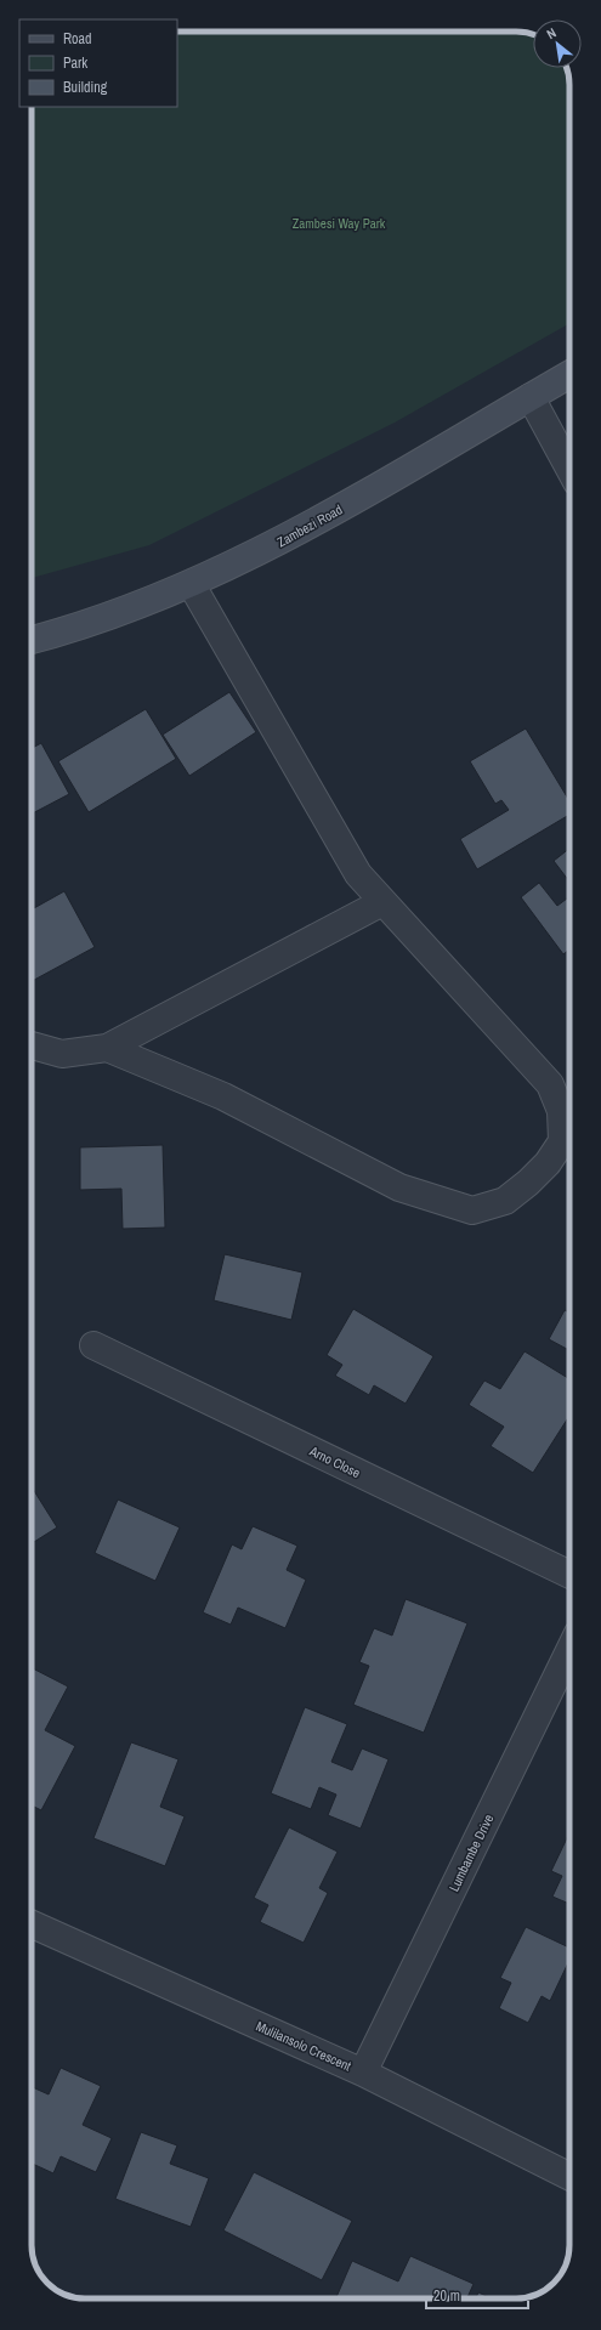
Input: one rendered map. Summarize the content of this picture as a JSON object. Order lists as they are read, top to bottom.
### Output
{
  "streets": {
    "main road": ["Zambezi Road"],
    "street": ["Arno Close", "Lumbambe Drive", "Mulilansolo Crescent"]
  },
  "crossings": [
    ["Lumbambe Drive", "Mulilansolo Crescent"]
  ],
  "parks": ["Zambesi Way Park"],
  "legend": ["Road", "Park", "Building"],
  "scale_bar": "20 m",
  "north": "top left"
}
